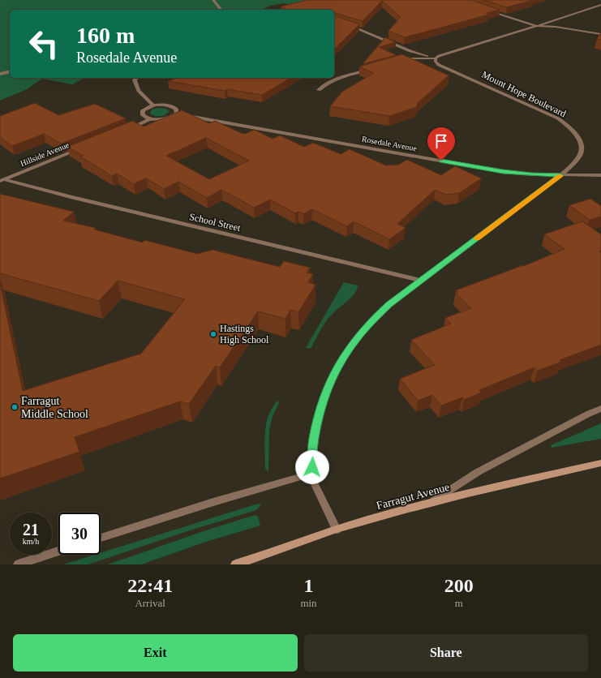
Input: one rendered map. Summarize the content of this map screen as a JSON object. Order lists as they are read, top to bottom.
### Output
{
  "streets": {
    "main road": ["Farragut Avenue"],
    "street": [
      "Mount Hope Boulevard",
      "Rosedale Avenue",
      "Hillside Avenue",
      "School Street"
    ]
  },
  "crossings": [
    ["Mount Hope Boulevard", "Rosedale Avenue"],
    ["Mount Hope Boulevard", "School Street"],
    ["Mount Hope Boulevard", "Farragut Avenue"],
    ["Hillside Avenue", "School Street"]
  ],
  "places": ["Hastings High School", "Farragut Middle School"],
  "page": {
    "turn": ["160 m", "Rosedale Avenue"],
    "speed": "21 km/h",
    "limit": "30",
    "eta": [
      "22:41",
      "Arrival",
      "1",
      "min",
      "200",
      "m"
    ],
    "buttons": ["Exit", "Share"]
  }
}
